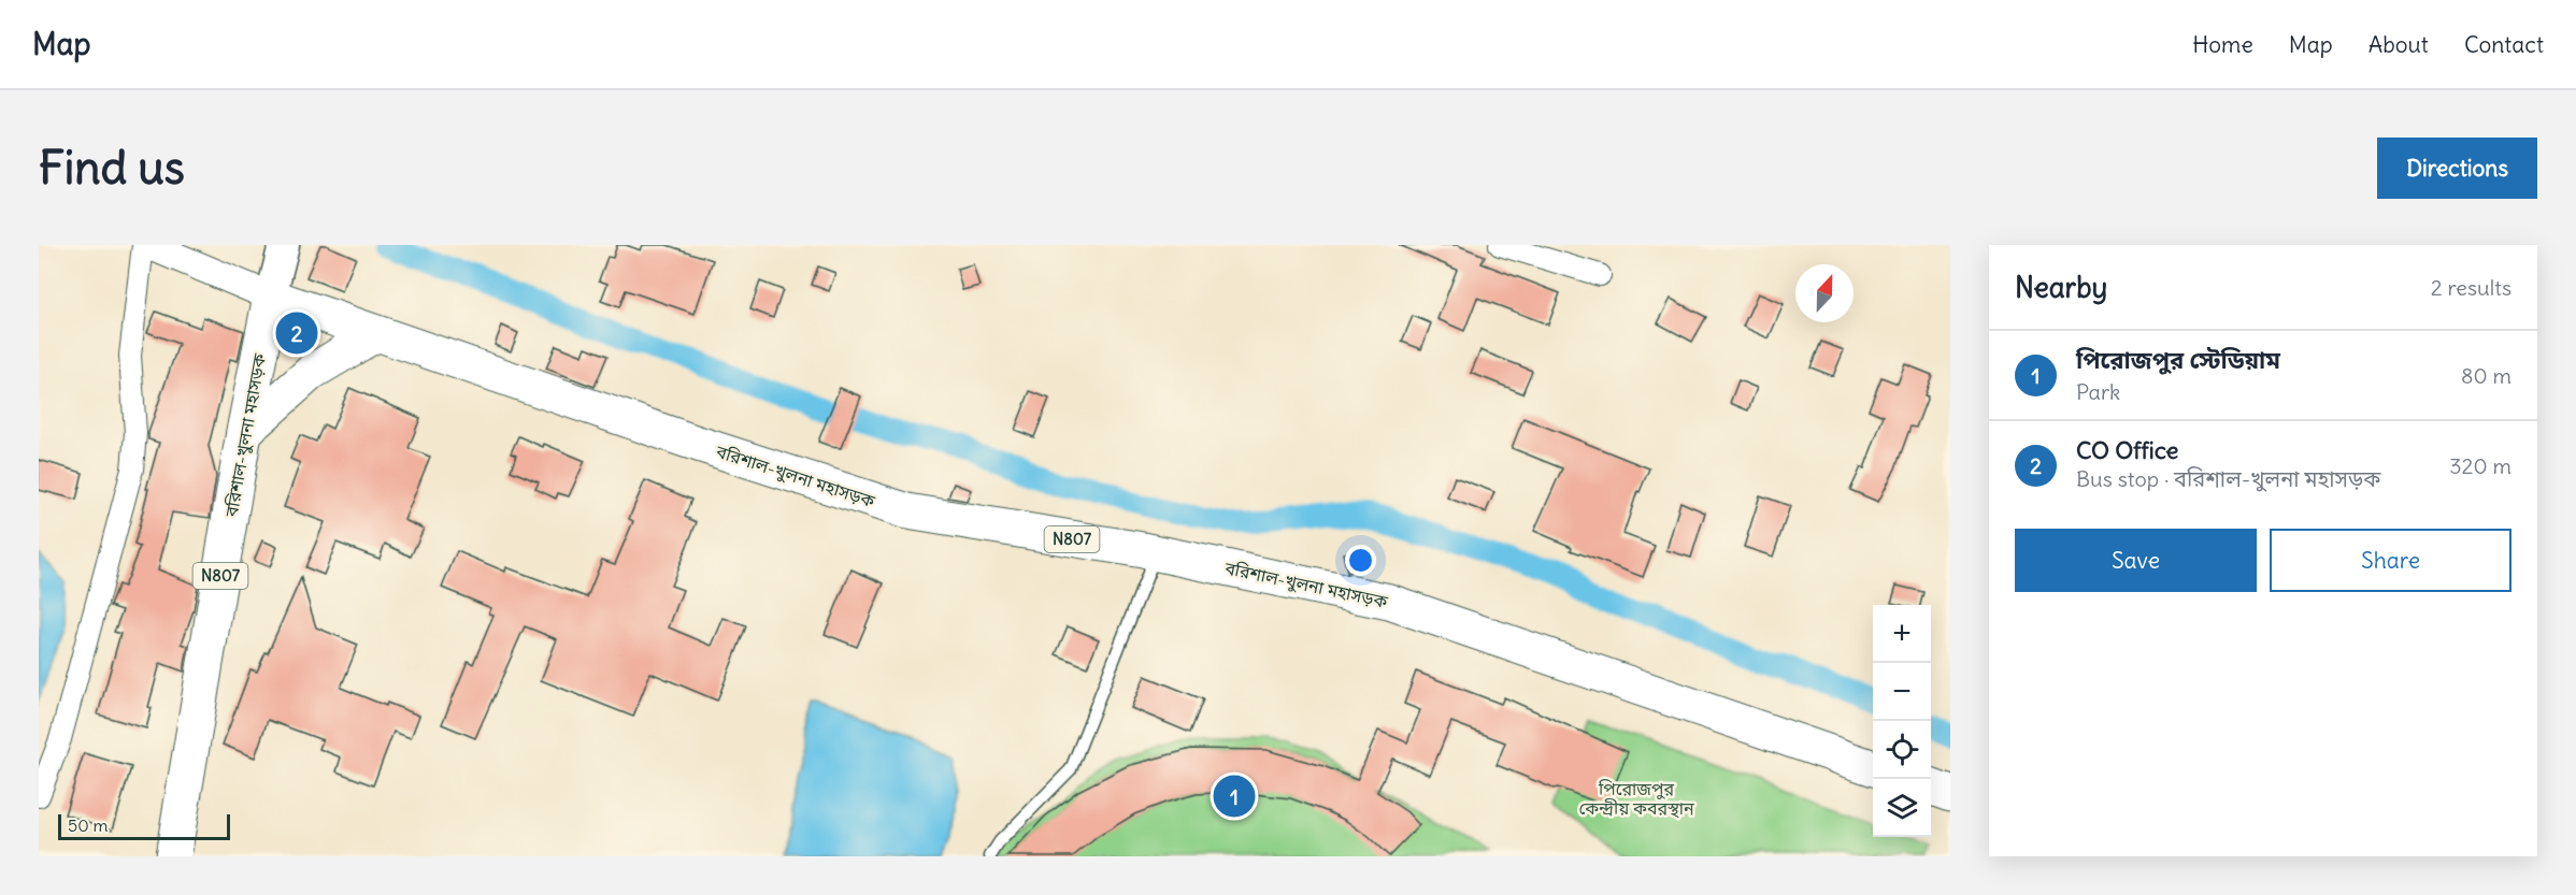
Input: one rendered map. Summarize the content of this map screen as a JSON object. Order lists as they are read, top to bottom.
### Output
{
  "streets": {
    "highway": ["বরিশাল-খুলনা মহাসড়ক", "N807"]
  },
  "parks": ["পিরোজপুর কেন্দ্রীয় কবরস্থান"],
  "scale_bar": "50 m",
  "north": "top",
  "page": {
    "header": "Map",
    "nav": [
      "Home",
      "Map",
      "About",
      "Contact"
    ],
    "buttons": [
      "Directions",
      ["Save", "Share"]
    ],
    "title": "Find us",
    "heading": ["Nearby", "2 results"],
    "pins": ["2", "1"],
    "list": [
      {
        "mark": "1",
        "name": "পিরোজপুর স্টেডিয়াম",
        "note": "Park",
        "value": "80 m"
      },
      {
        "mark": "2",
        "name": "CO Office",
        "note": "Bus stop · বরিশাল-খুলনা মহাসড়ক",
        "value": "320 m"
      }
    ],
    "map_buttons": ["+", "−"],
    "scale": "50 m"
  }
}
